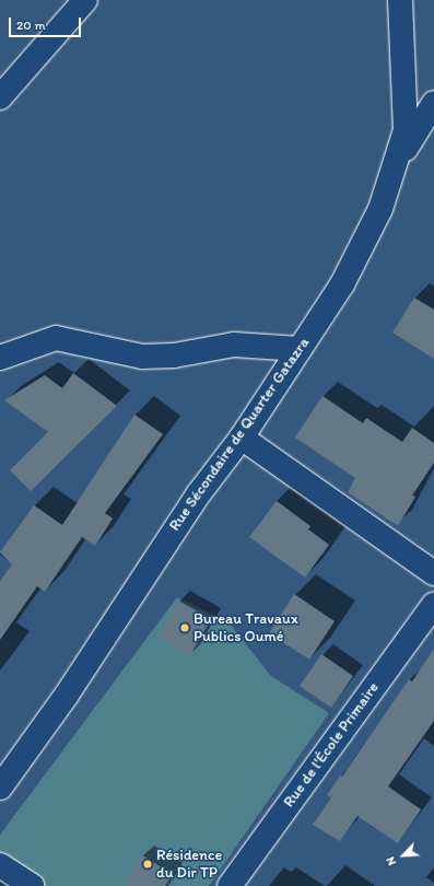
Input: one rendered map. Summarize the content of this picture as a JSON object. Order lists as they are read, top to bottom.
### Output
{
  "streets": {
    "street": ["Rue Sécondaire de Quarter Gatazra", "Rue de l'École Primaire"]
  },
  "places": ["Bureau Travaux Publics Oumé", "Résidence du Dir TP"],
  "scale_bar": "20 m",
  "north": "bottom left"
}
